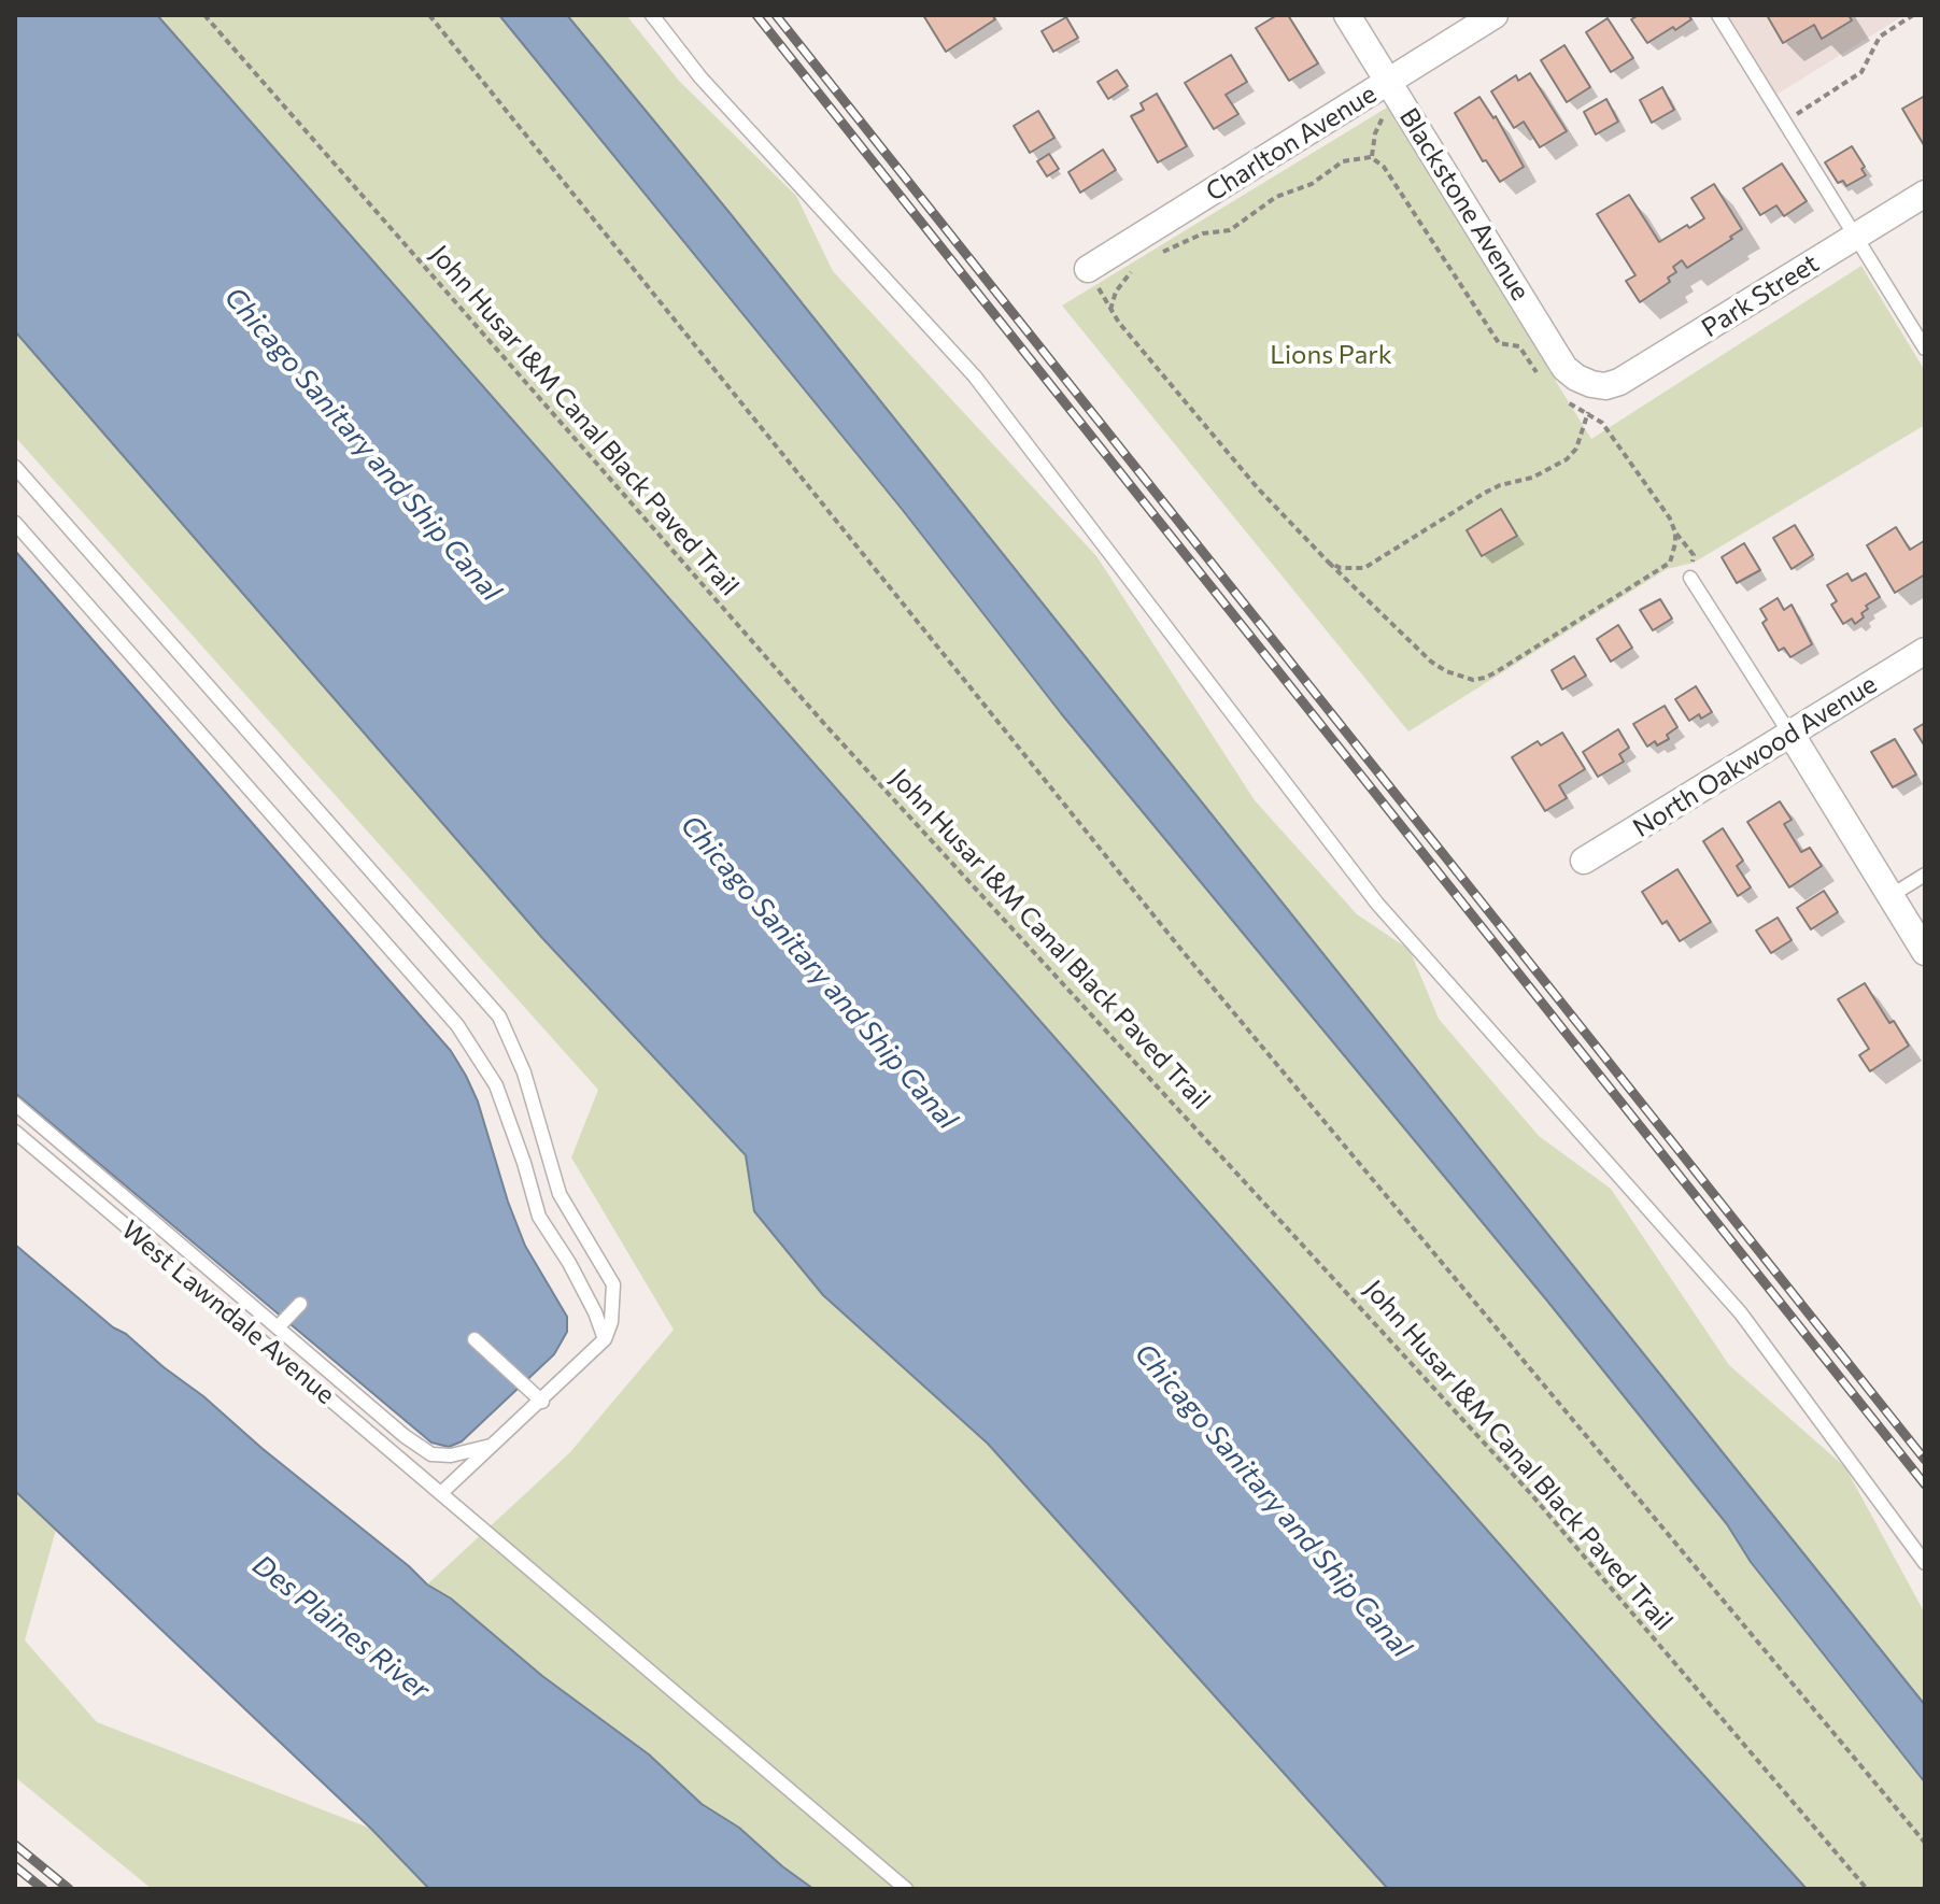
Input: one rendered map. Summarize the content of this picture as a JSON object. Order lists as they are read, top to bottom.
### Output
{
  "streets": {
    "street": [
      "Charlton Avenue",
      "Blackstone Avenue",
      "Park Street",
      "North Oakwood Avenue"
    ],
    "lane": ["West Lawndale Avenue"],
    "path": ["John Husar I&M Canal Black Paved Trail"]
  },
  "crossings": [
    ["Charlton Avenue", "Blackstone Avenue"],
    ["Blackstone Avenue", "Park Street"]
  ],
  "water": ["Chicago Sanitary and Ship Canal", "Des Plaines River"],
  "parks": ["Lions Park"]
}
